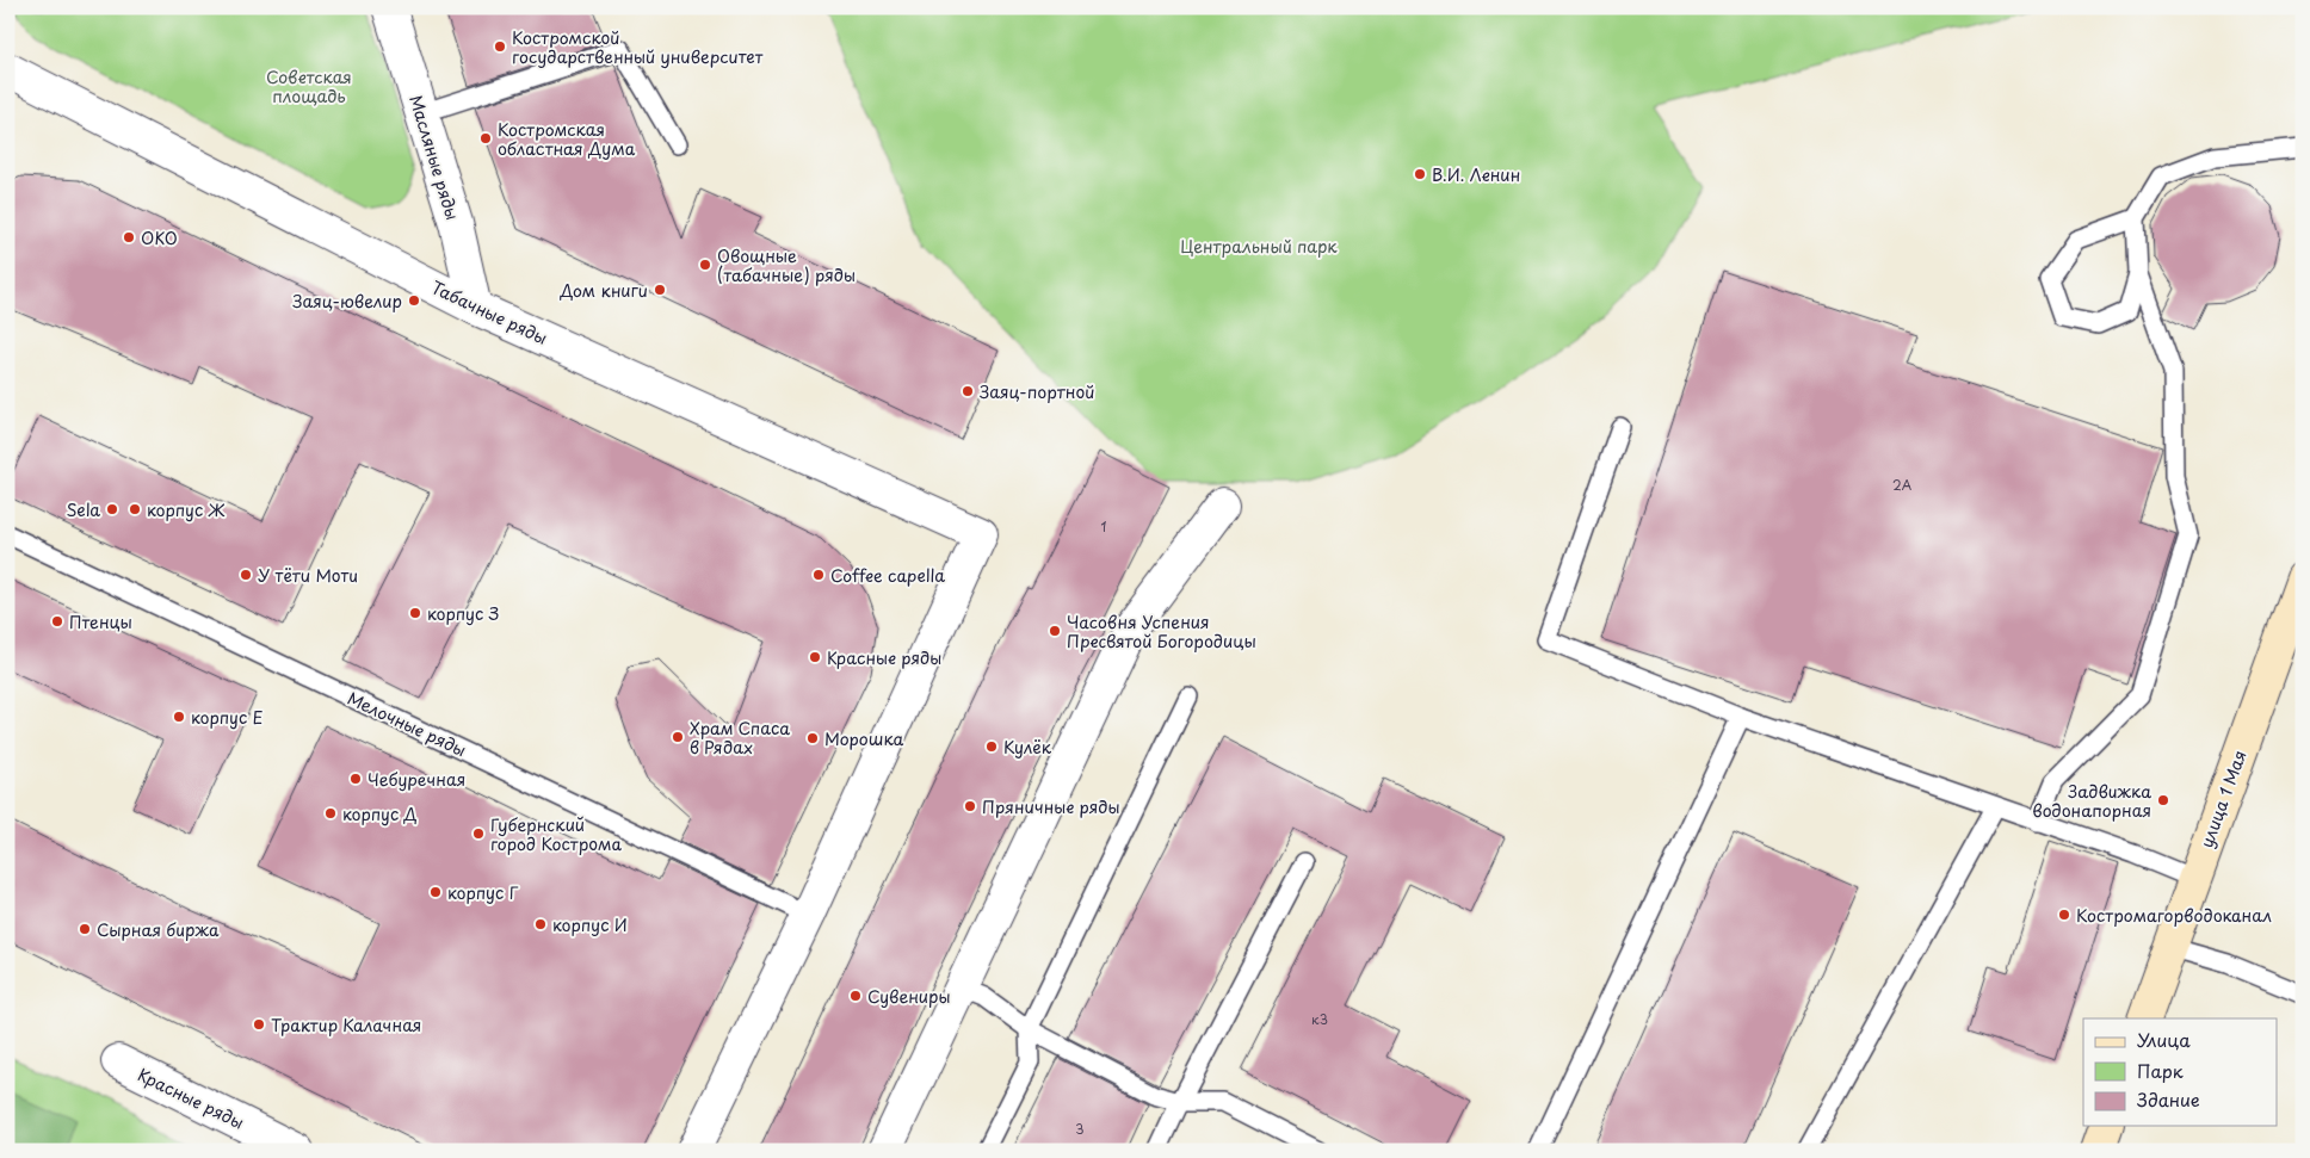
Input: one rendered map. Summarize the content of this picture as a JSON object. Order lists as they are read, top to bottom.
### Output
{
  "streets": {
    "street": [
      "Масляные ряды",
      "Табачные ряды",
      "улица 1 Мая",
      "Красные ряды"
    ],
    "lane": ["Мелочные ряды"]
  },
  "crossings": [
    ["Масляные ряды", "Табачные ряды"],
    ["Табачные ряды", "Мелочные ряды"]
  ],
  "parks": ["Советская площадь", "Центральный парк"],
  "places": [
    "Костромской государственный университет",
    "Костромская областная Дума",
    "В.И. Ленин",
    "ОКО",
    "Овощные (табачные) ряды",
    "Дом книги",
    "Заяц-ювелир",
    "Заяц-портной",
    "Sela",
    "корпус Ж",
    "У тёти Моти",
    "Coffee capella",
    "корпус З",
    "Птенцы",
    "Часовня Успения Пресвятой Богородицы",
    "Красные ряды",
    "корпус Е",
    "Храм Спаса в Рядах",
    "Морошка",
    "Кулёк",
    "Чебуречная",
    "Задвижка водонапорная",
    "Пряничные ряды",
    "корпус Д",
    "Губернский город Кострома",
    "корпус Г",
    "Костромагорводоканал",
    "корпус И",
    "Сырная биржа",
    "Сувениры",
    "Трактир Калачная"
  ],
  "house_numbers": [
    "2А",
    "1",
    "к3",
    "3"
  ],
  "legend": ["Улица", "Парк", "Здание"]
}
